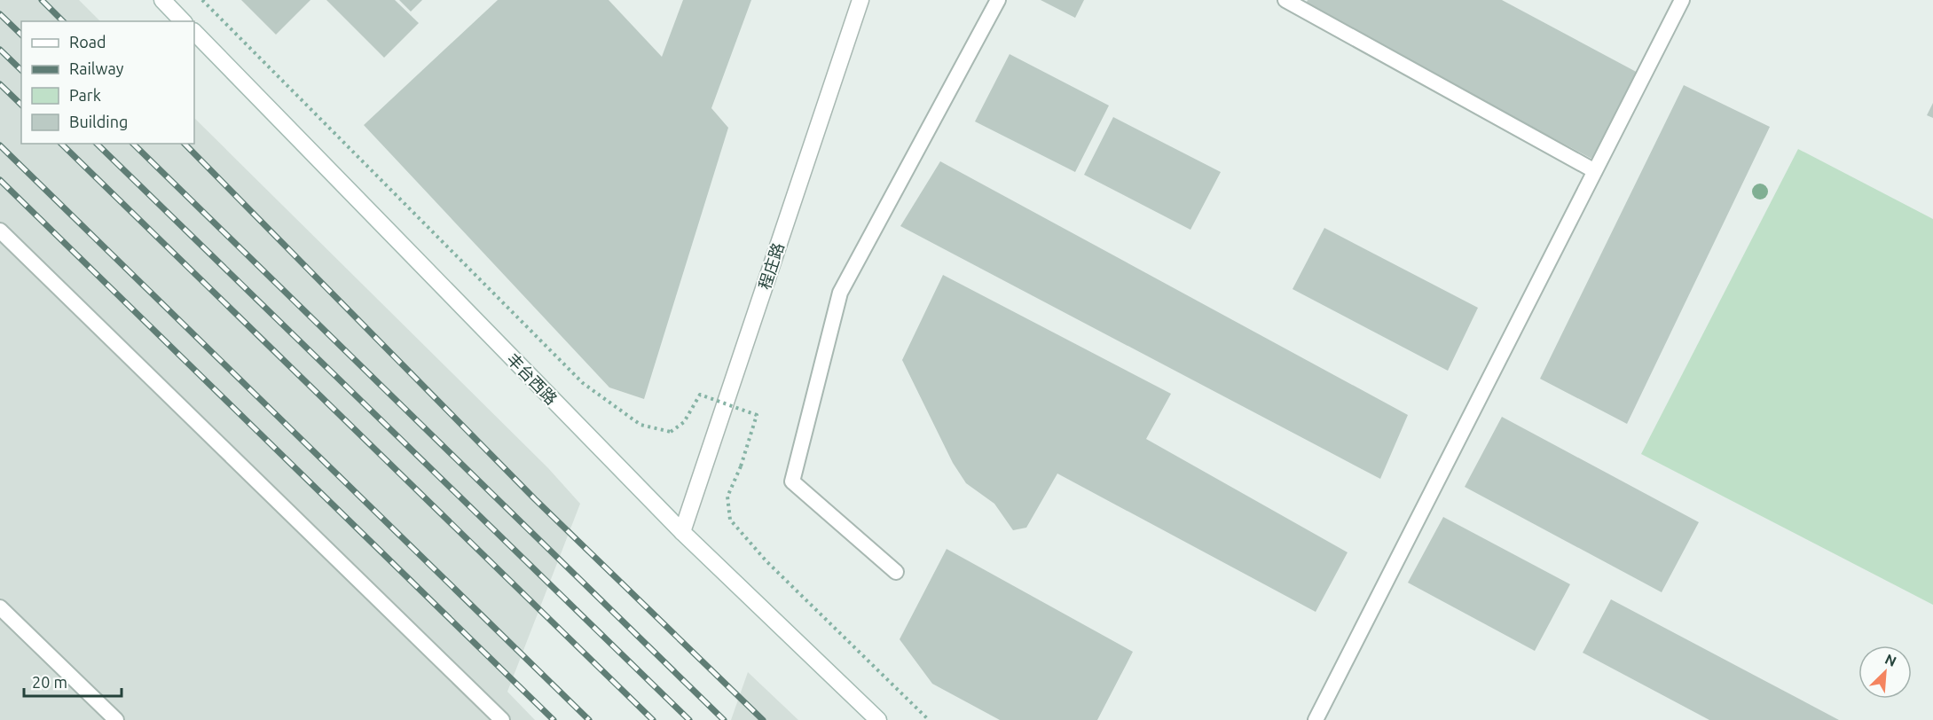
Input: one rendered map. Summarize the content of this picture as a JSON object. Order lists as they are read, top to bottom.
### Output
{
  "streets": {
    "main road": ["程庄路", "丰台西路"]
  },
  "crossings": [
    ["程庄路", "丰台西路"]
  ],
  "legend": [
    "Road",
    "Railway",
    "Park",
    "Building"
  ],
  "scale_bar": "20 m",
  "north": "top right"
}
